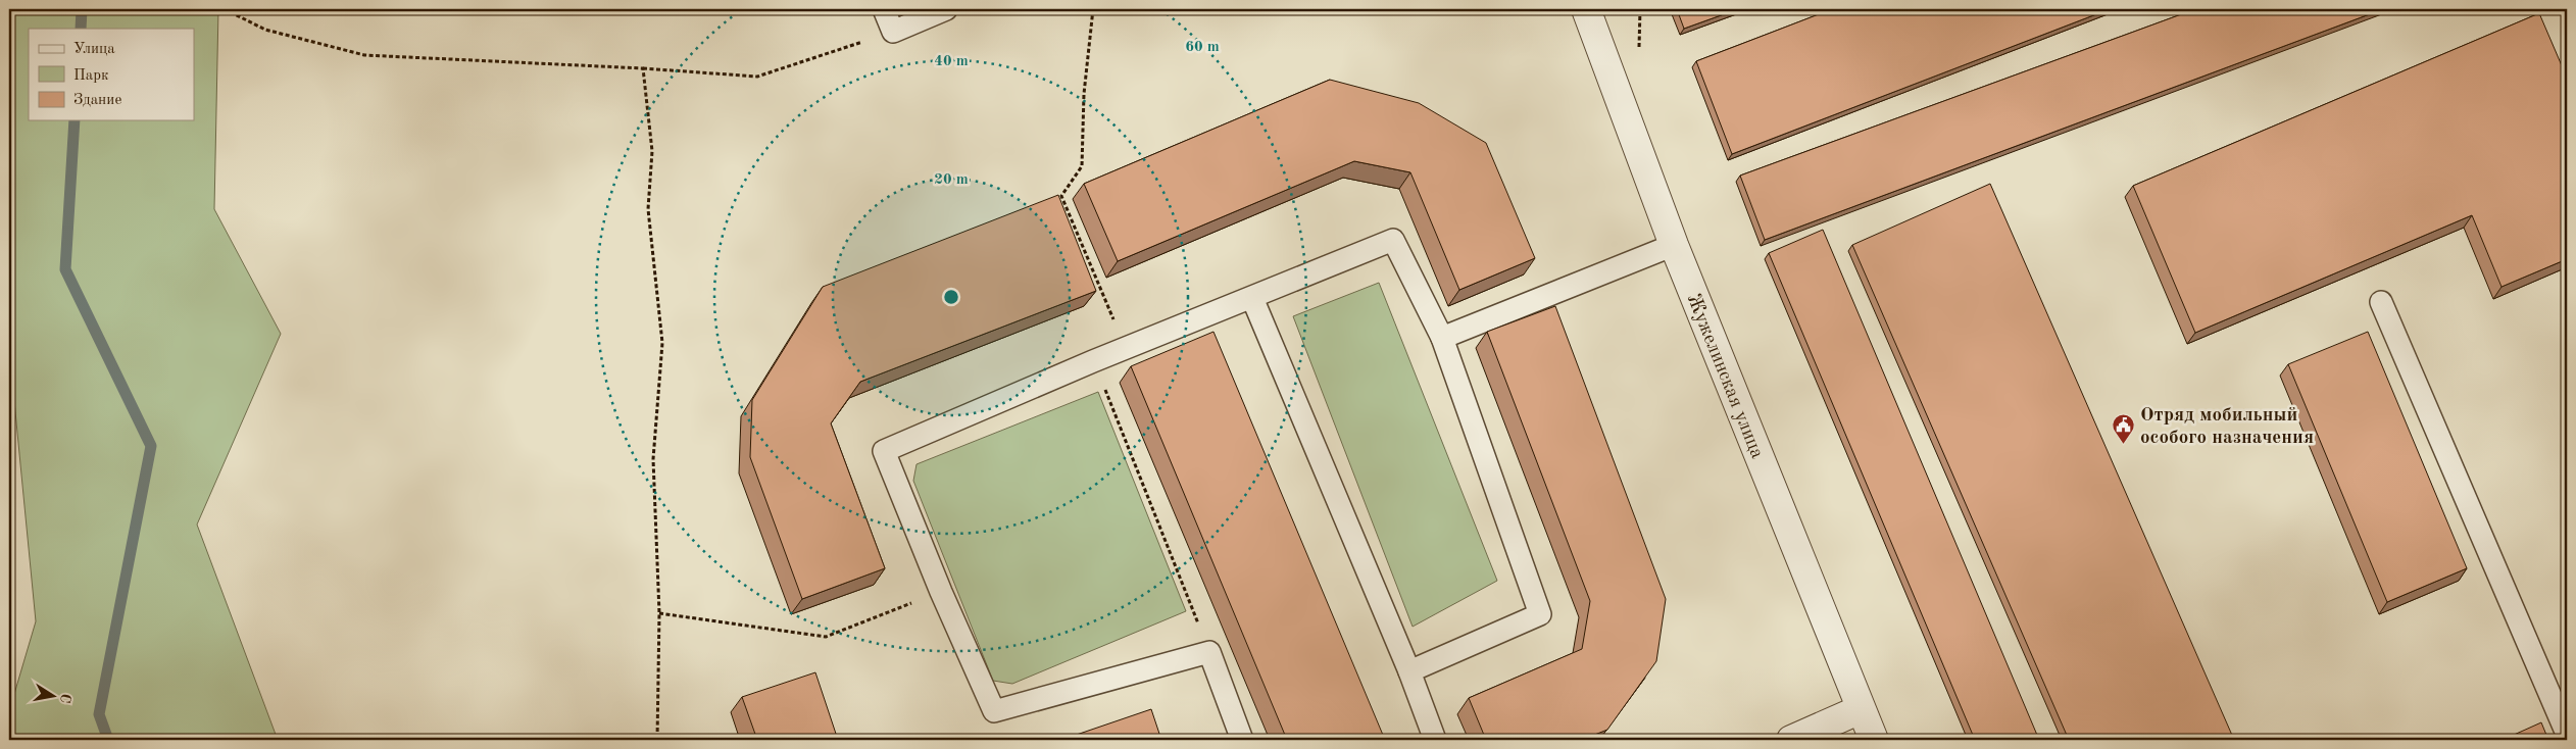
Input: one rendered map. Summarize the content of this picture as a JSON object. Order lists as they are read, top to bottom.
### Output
{
  "streets": {
    "street": ["Жужелинская улица"]
  },
  "places": {
    "public building": ["Отряд мобильный особого назначения"]
  },
  "legend": ["Улица", "Парк", "Здание"],
  "north": "right",
  "rings": ["60 m", "40 m", "20 m"]
}
